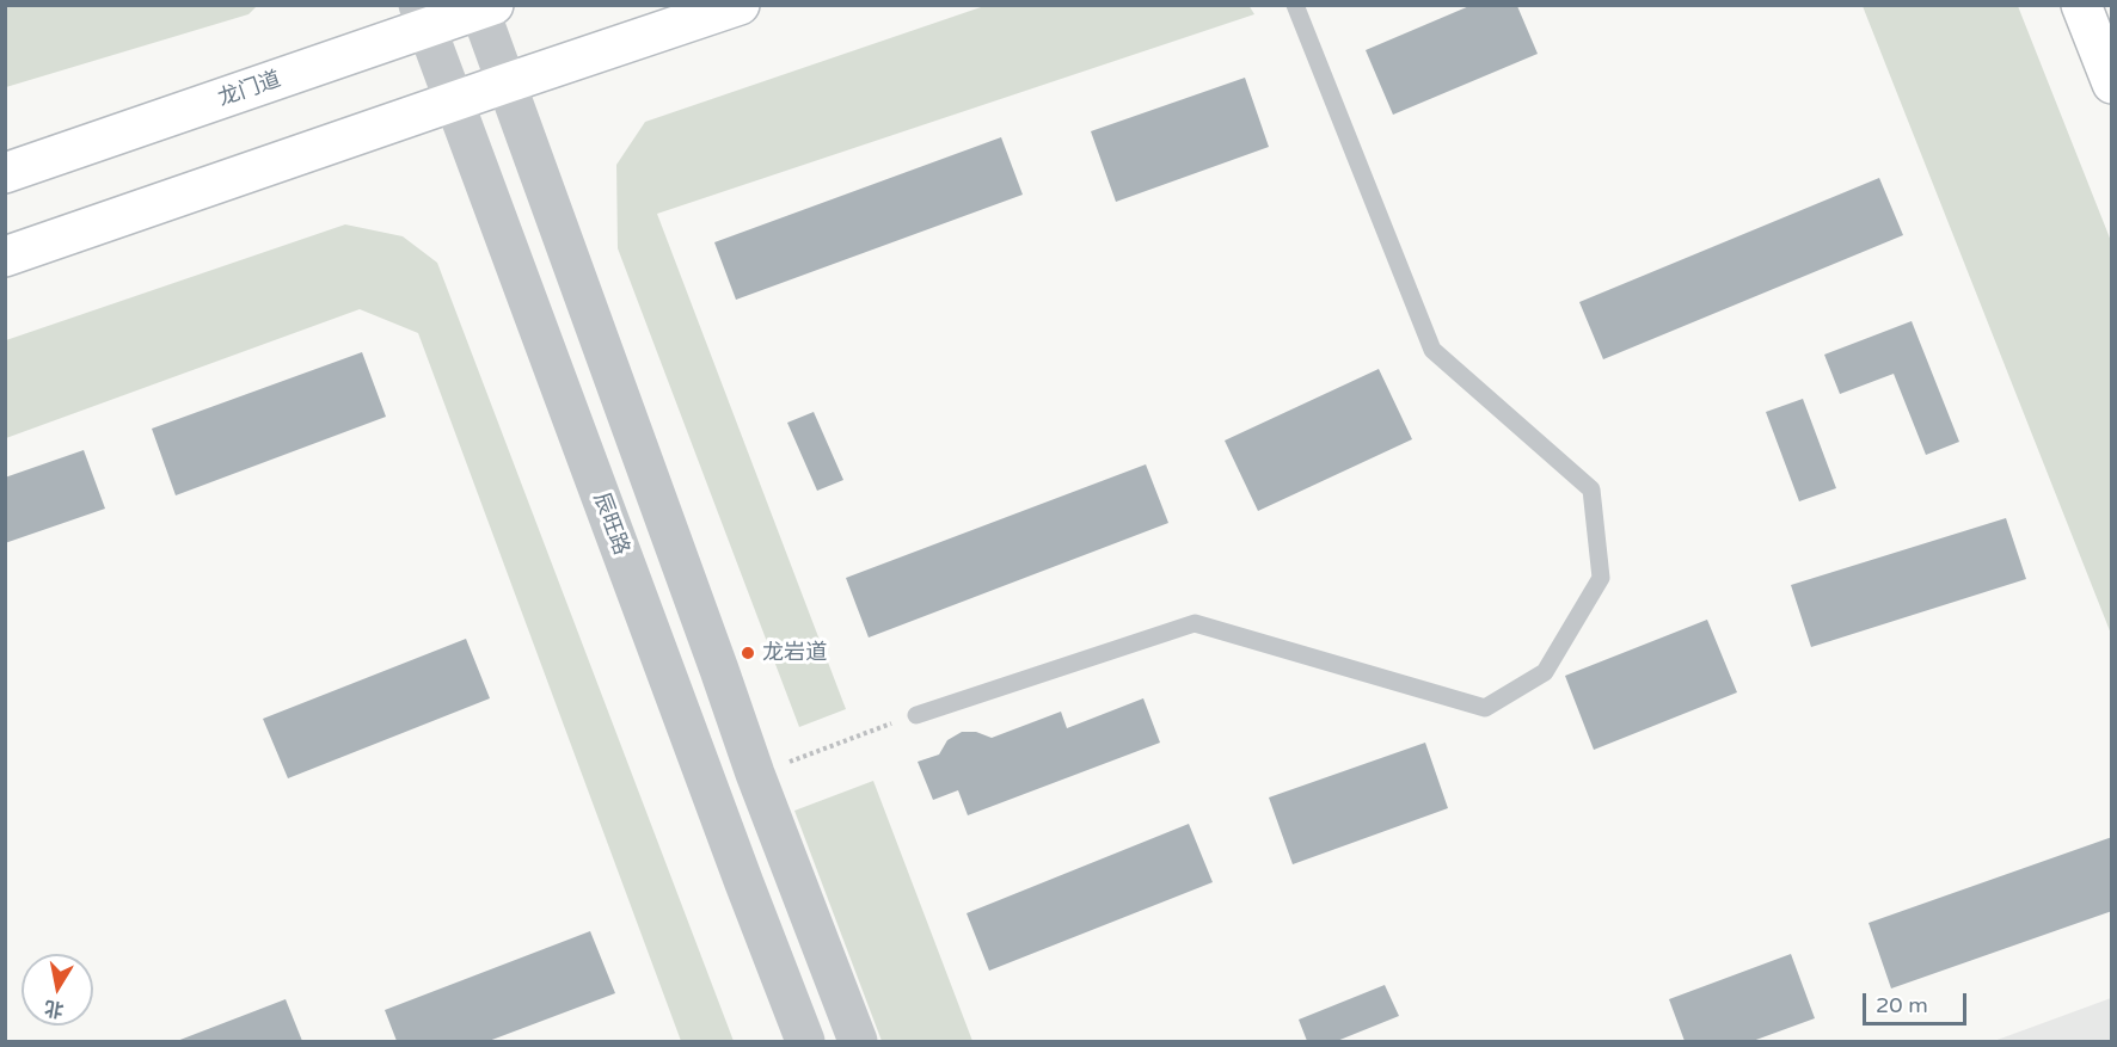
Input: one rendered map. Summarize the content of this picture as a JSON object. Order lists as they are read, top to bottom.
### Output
{
  "streets": {
    "main road": ["龙门道"],
    "street": ["辰旺路"]
  },
  "crossings": [
    ["龙门道", "辰旺路"]
  ],
  "places": ["龙岩道"],
  "scale_bar": "20 m",
  "north": "bottom"
}
